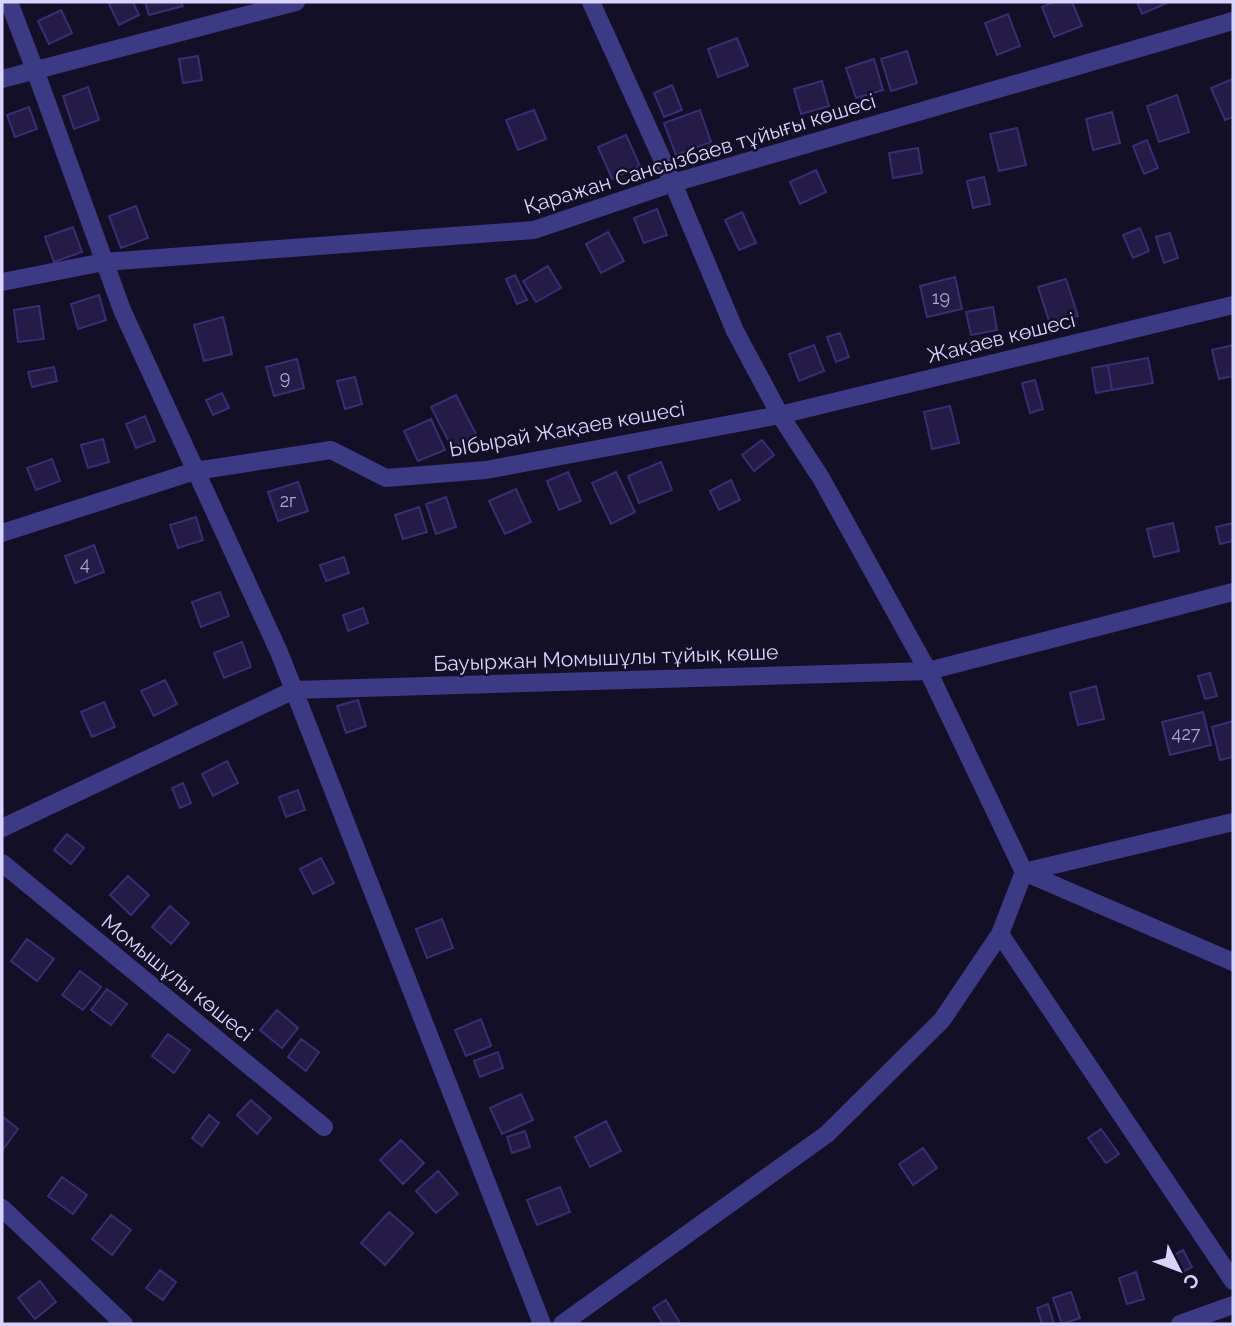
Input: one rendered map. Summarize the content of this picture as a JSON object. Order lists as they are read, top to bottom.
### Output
{
  "streets": {
    "street": [
      "Қаражан Сансызбаев тұйығы көшесі",
      "Жақаев көшесі",
      "Ыбырай Жақаев көшесі",
      "Бауыржан Момышұлы тұйық көше",
      "Момышұлы көшесі"
    ]
  },
  "crossings": [
    ["Жақаев көшесі", "Ыбырай Жақаев көшесі"]
  ],
  "house_numbers": [
    "19",
    "9",
    "2г",
    "4",
    "427"
  ],
  "north": "bottom right"
}
